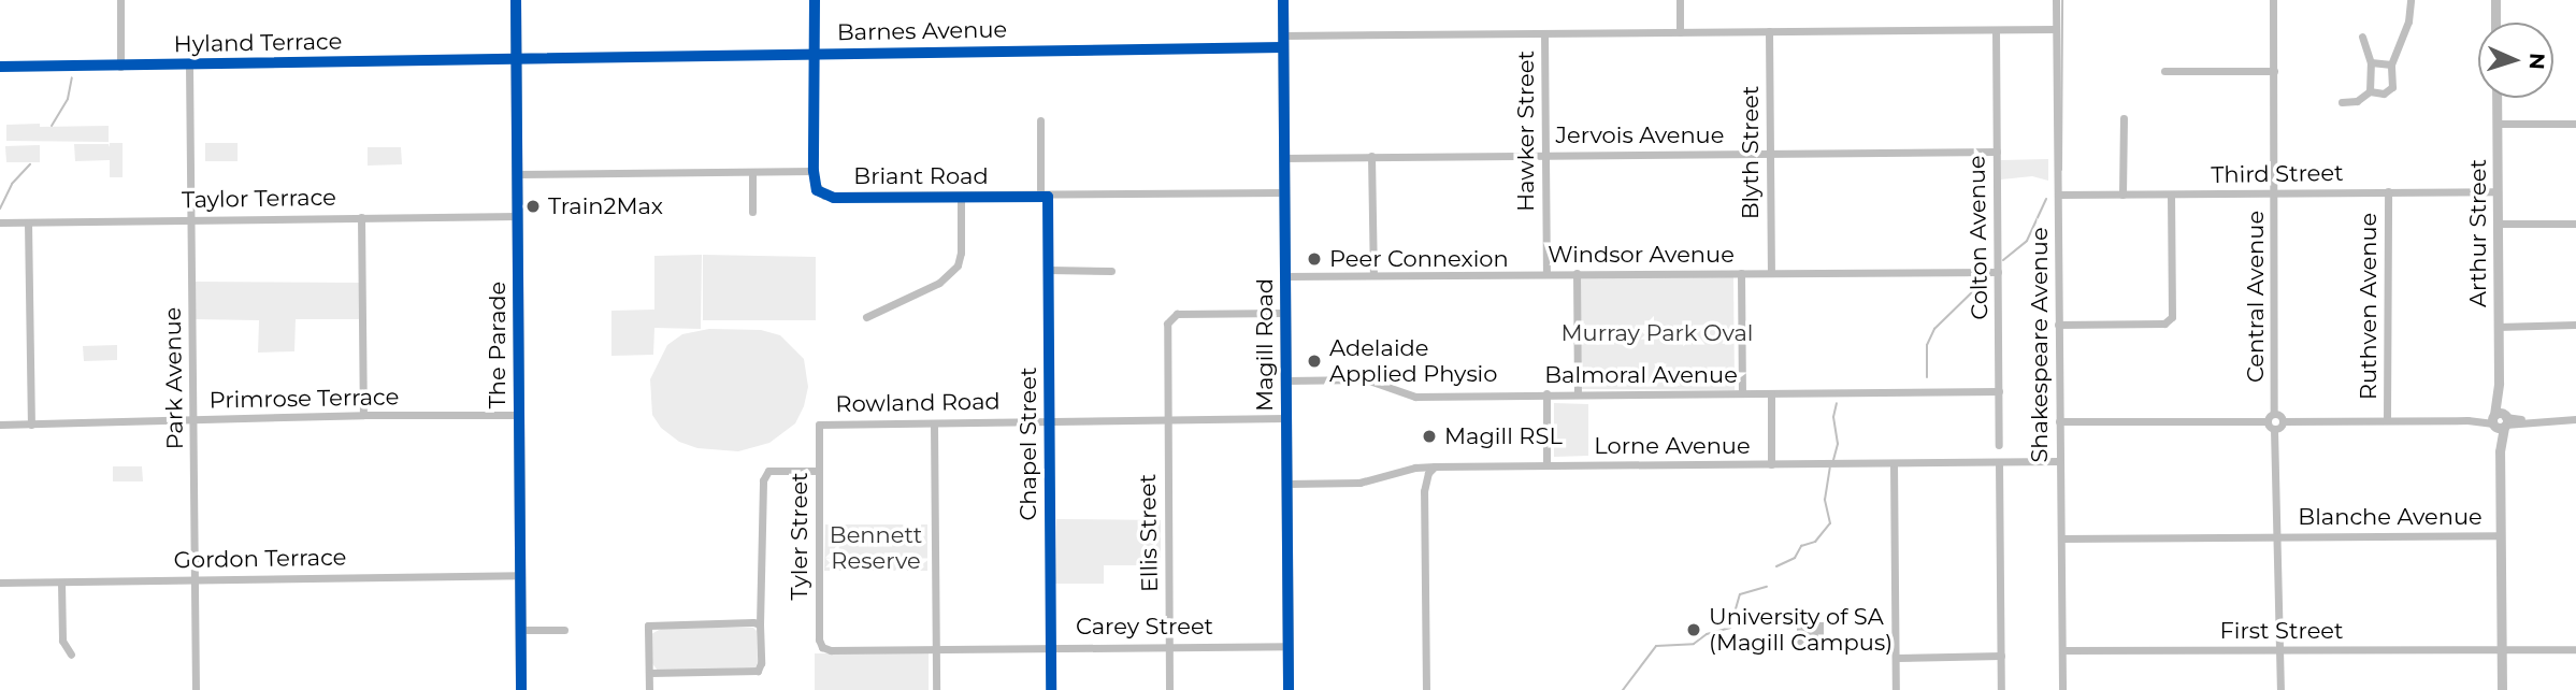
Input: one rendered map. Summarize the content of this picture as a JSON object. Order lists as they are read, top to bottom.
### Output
{
  "streets": {
    "main road": ["The Parade", "Magill Road"],
    "street": [
      "Barnes Avenue",
      "Hyland Terrace",
      "Hawker Street",
      "Jervois Avenue",
      "Blyth Street",
      "Third Street",
      "Briant Road",
      "Taylor Terrace",
      "Arthur Street",
      "Colton Avenue",
      "Windsor Avenue",
      "Central Avenue",
      "Ruthven Avenue",
      "Shakespeare Avenue",
      "Balmoral Avenue",
      "Park Avenue",
      "Primrose Terrace",
      "Rowland Road",
      "Chapel Street",
      "Lorne Avenue",
      "Blanche Avenue",
      "Ellis Street",
      "Tyler Street",
      "Gordon Terrace",
      "Carey Street",
      "First Street"
    ]
  },
  "crossings": [
    ["Barnes Avenue", "Hyland Terrace"],
    ["Barnes Avenue", "Hawker Street"],
    ["Barnes Avenue", "Blyth Street"],
    ["Barnes Avenue", "Colton Avenue"],
    ["Barnes Avenue", "The Parade"],
    ["Barnes Avenue", "Magill Road"],
    ["Barnes Avenue", "Shakespeare Avenue"],
    ["Hyland Terrace", "The Parade"],
    ["Hyland Terrace", "Park Avenue"],
    ["Hawker Street", "Jervois Avenue"],
    ["Hawker Street", "Windsor Avenue"],
    ["Jervois Avenue", "Blyth Street"],
    ["Jervois Avenue", "Colton Avenue"],
    ["Jervois Avenue", "Magill Road"],
    ["Blyth Street", "Windsor Avenue"],
    ["Third Street", "Arthur Street"],
    ["Third Street", "Central Avenue"],
    ["Third Street", "Ruthven Avenue"],
    ["Third Street", "Shakespeare Avenue"],
    ["Briant Road", "Magill Road"],
    ["Briant Road", "Chapel Street"],
    ["Taylor Terrace", "The Parade"],
    ["Taylor Terrace", "Park Avenue"],
    ["Arthur Street", "Blanche Avenue"],
    ["Arthur Street", "First Street"],
    ["Colton Avenue", "Windsor Avenue"],
    ["Colton Avenue", "Balmoral Avenue"],
    ["Windsor Avenue", "Magill Road"],
    ["The Parade", "Primrose Terrace"],
    ["The Parade", "Gordon Terrace"],
    ["Magill Road", "Balmoral Avenue"],
    ["Magill Road", "Rowland Road"],
    ["Magill Road", "Lorne Avenue"],
    ["Magill Road", "Ellis Street"],
    ["Magill Road", "Carey Street"],
    ["Shakespeare Avenue", "Lorne Avenue"],
    ["Shakespeare Avenue", "Blanche Avenue"],
    ["Shakespeare Avenue", "First Street"],
    ["Park Avenue", "Primrose Terrace"],
    ["Park Avenue", "Gordon Terrace"],
    ["Rowland Road", "Chapel Street"],
    ["Rowland Road", "Ellis Street"],
    ["Rowland Road", "Tyler Street"],
    ["Chapel Street", "Carey Street"],
    ["Ellis Street", "Carey Street"],
    ["Tyler Street", "Carey Street"]
  ],
  "parks": ["Murray Park Oval", "Bennett Reserve"],
  "places": [
    "Train2Max",
    "Peer Connexion",
    "Adelaide Applied Physio",
    "Magill RSL",
    "University of SA (Magill Campus)"
  ],
  "north": "right"
}
